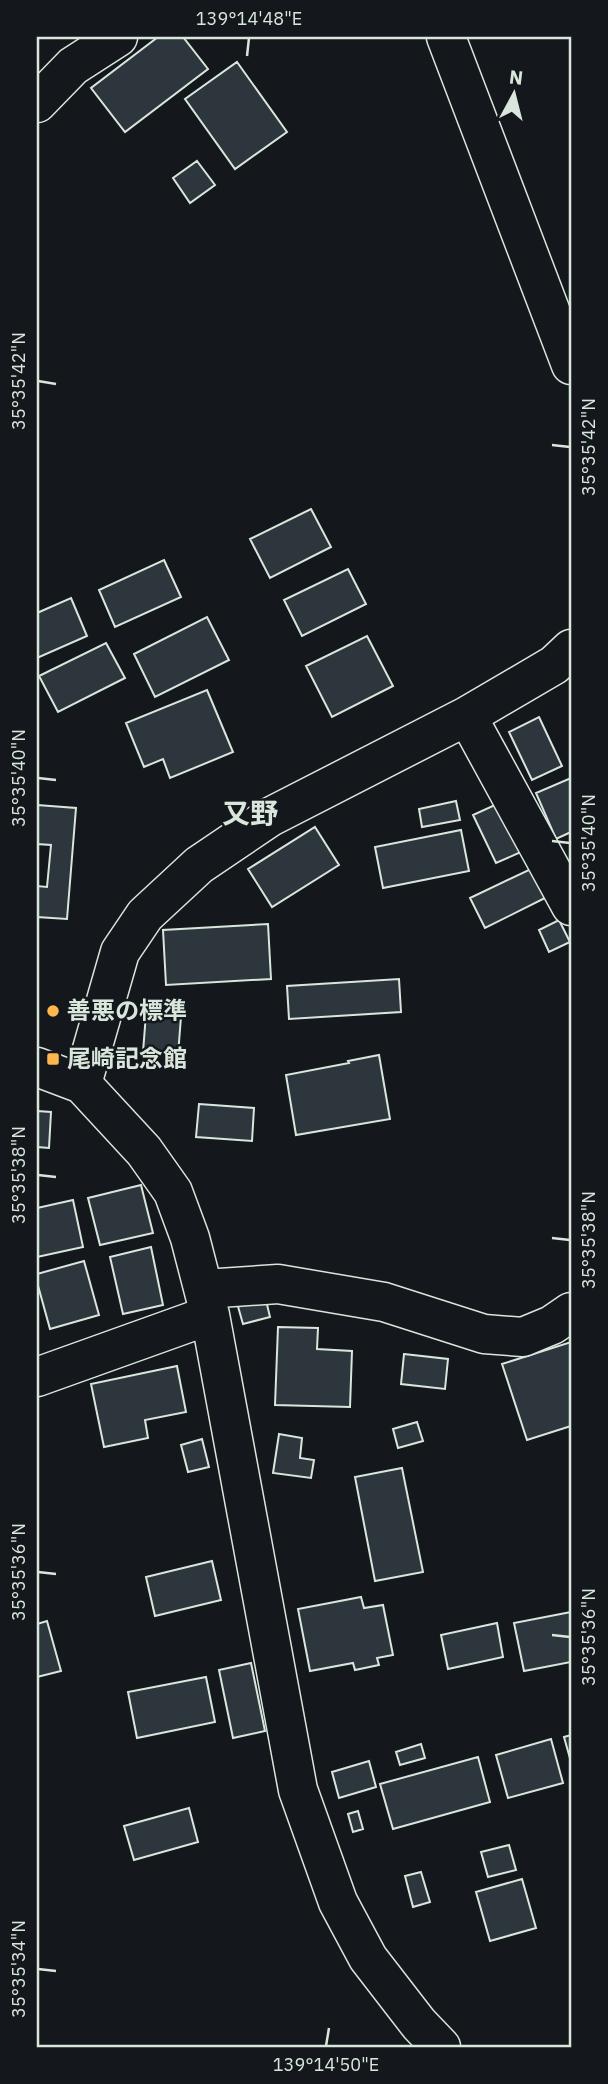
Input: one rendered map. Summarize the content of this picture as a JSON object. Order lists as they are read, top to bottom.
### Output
{
  "districts": ["又野"],
  "places": {
    "other": ["善悪の標準"],
    "transit": ["尾崎記念館"]
  },
  "north": "top",
  "coordinates": [
    "139°14'48\"E",
    "35°35'42\"N",
    "35°35'40\"N",
    "35°35'38\"N",
    "35°35'36\"N",
    "35°35'34\"N",
    "139°14'50\"E"
  ]
}
